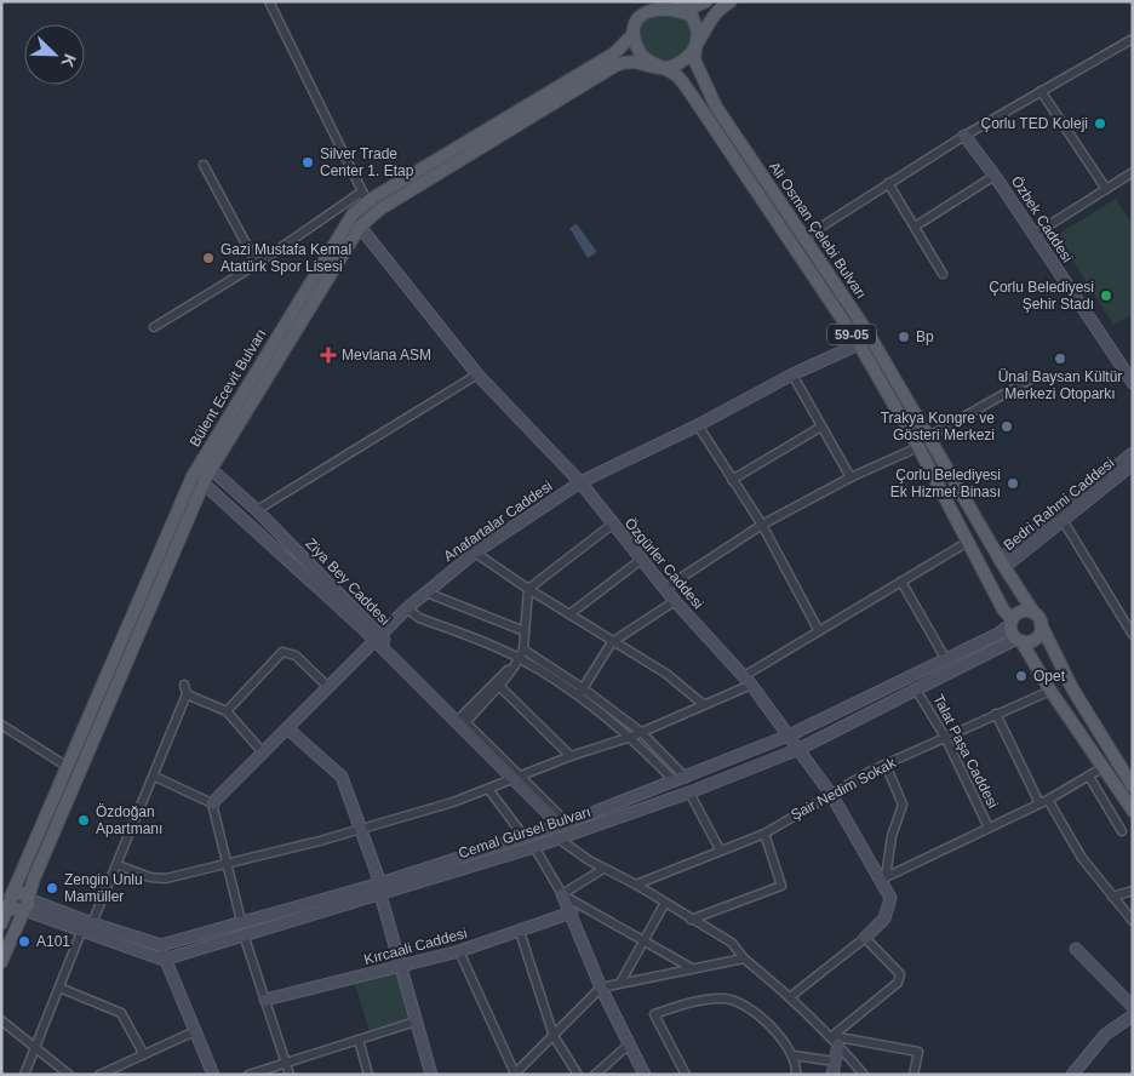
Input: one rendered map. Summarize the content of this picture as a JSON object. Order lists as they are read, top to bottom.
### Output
{
  "streets": {
    "main road": ["Ali Osman Çelebi Bulvarı", "59-05", "Bülent Ecevit Bulvarı"],
    "street": [
      "Özbek Caddesi",
      "Bedri Rahmi Caddesi",
      "Anafartalar Caddesi",
      "Özgürler Caddesi",
      "Ziya Bey Caddesi",
      "Talat Paşa Caddesi",
      "Şair Nedim Sokak",
      "Cemal Gürsel Bulvarı",
      "Kırcaali Caddesi"
    ]
  },
  "crossings": [
    ["Ali Osman Çelebi Bulvarı", "59-05"],
    ["Ali Osman Çelebi Bulvarı", "Bülent Ecevit Bulvarı"],
    ["Ali Osman Çelebi Bulvarı", "Bedri Rahmi Caddesi"],
    ["Ali Osman Çelebi Bulvarı", "Anafartalar Caddesi"],
    ["Ali Osman Çelebi Bulvarı", "Cemal Gürsel Bulvarı"],
    ["59-05", "Bülent Ecevit Bulvarı"],
    ["Anafartalar Caddesi", "Özgürler Caddesi"],
    ["Anafartalar Caddesi", "Ziya Bey Caddesi"],
    ["Özgürler Caddesi", "Şair Nedim Sokak"],
    ["Özgürler Caddesi", "Cemal Gürsel Bulvarı"],
    ["Ziya Bey Caddesi", "Cemal Gürsel Bulvarı"],
    ["Talat Paşa Caddesi", "Şair Nedim Sokak"],
    ["Talat Paşa Caddesi", "Cemal Gürsel Bulvarı"]
  ],
  "places": {
    "other": [
      "Çorlu TED Koleji",
      "Silver Trade Center 1. Etap",
      "Gazi Mustafa Kemal Atatürk Spor Lisesi",
      "Çorlu Belediyesi Şehir Stadı",
      "Bp",
      "Ünal Baysan Kültür Merkezi Otoparkı",
      "Trakya Kongre ve Gösteri Merkezi",
      "Çorlu Belediyesi Ek Hizmet Binası",
      "Opet",
      "Özdoğan Apartmanı",
      "Zengin Unlu Mamüller",
      "A101"
    ],
    "health": ["Mevlana ASM"]
  },
  "north": "bottom right"
}
